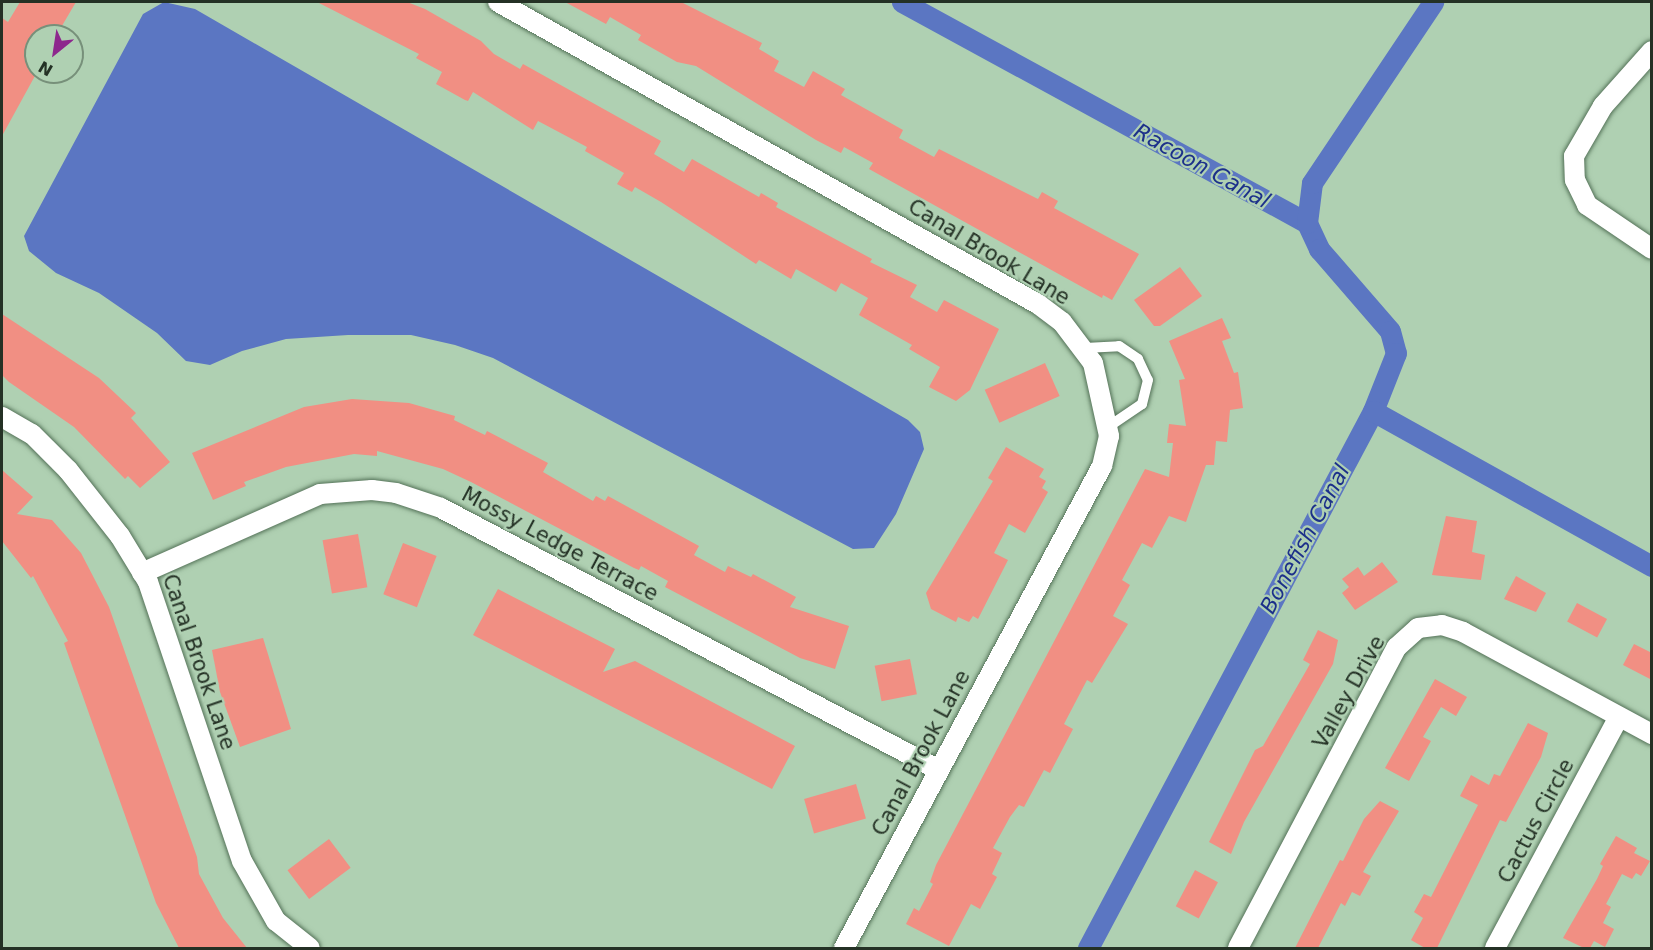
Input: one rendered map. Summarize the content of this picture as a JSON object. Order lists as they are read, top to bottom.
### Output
{
  "streets": {
    "street": [
      "Canal Brook Lane",
      "Mossy Ledge Terrace",
      "Valley Drive",
      "Cactus Circle"
    ]
  },
  "crossings": [
    ["Canal Brook Lane", "Mossy Ledge Terrace"],
    ["Valley Drive", "Cactus Circle"]
  ],
  "water": ["Racoon Canal", "Bonefish Canal"],
  "north": "bottom left"
}
